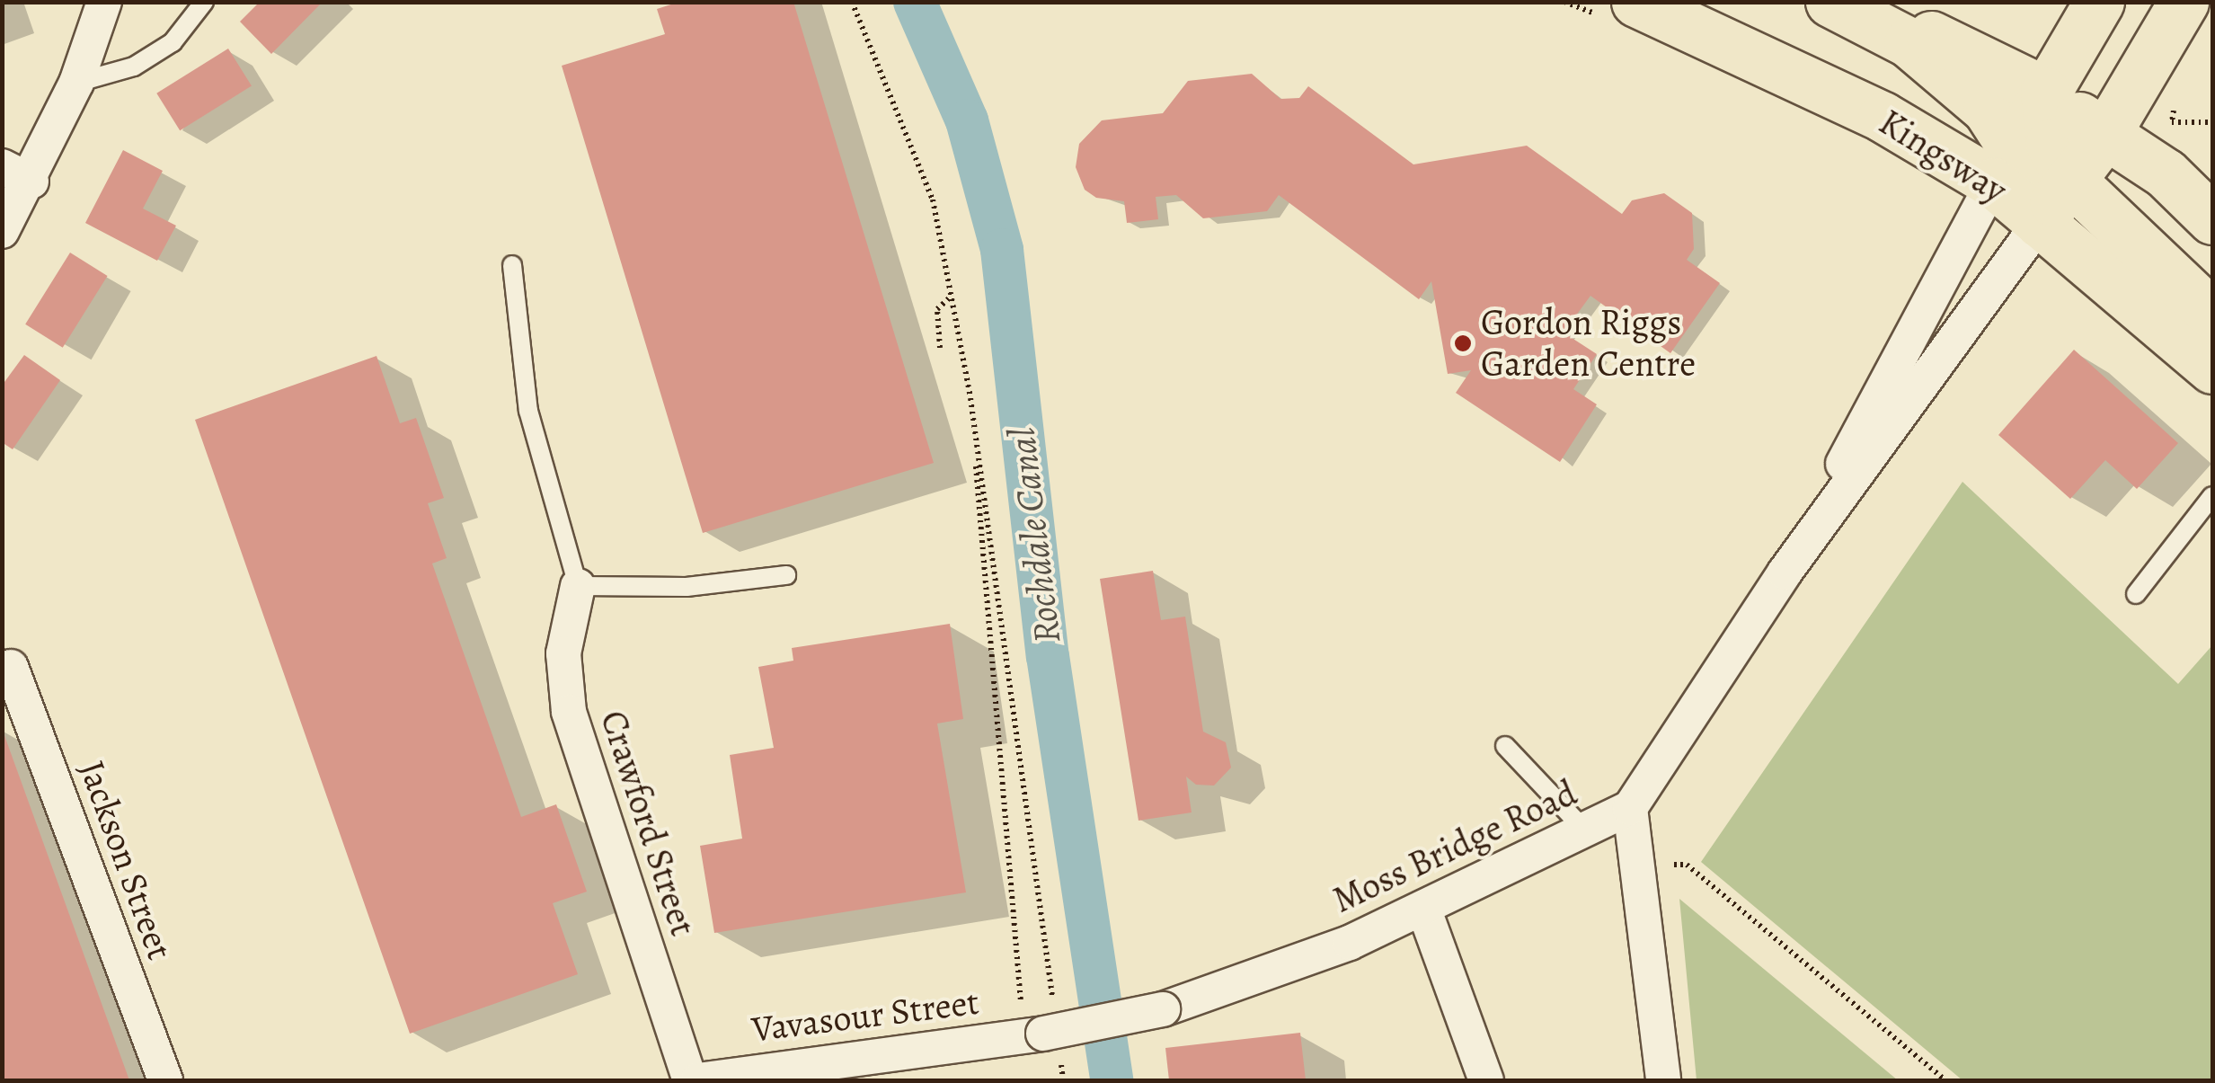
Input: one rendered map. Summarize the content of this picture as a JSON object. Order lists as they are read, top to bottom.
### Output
{
  "streets": {
    "main road": ["Kingsway"],
    "street": [
      "Crawford Street",
      "Moss Bridge Road",
      "Jackson Street",
      "Vavasour Street"
    ]
  },
  "crossings": [
    ["Kingsway", "Moss Bridge Road"],
    ["Moss Bridge Road", "Vavasour Street"]
  ],
  "water": ["Rochdale Canal"],
  "places": ["Gordon Riggs Garden Centre"]
}
